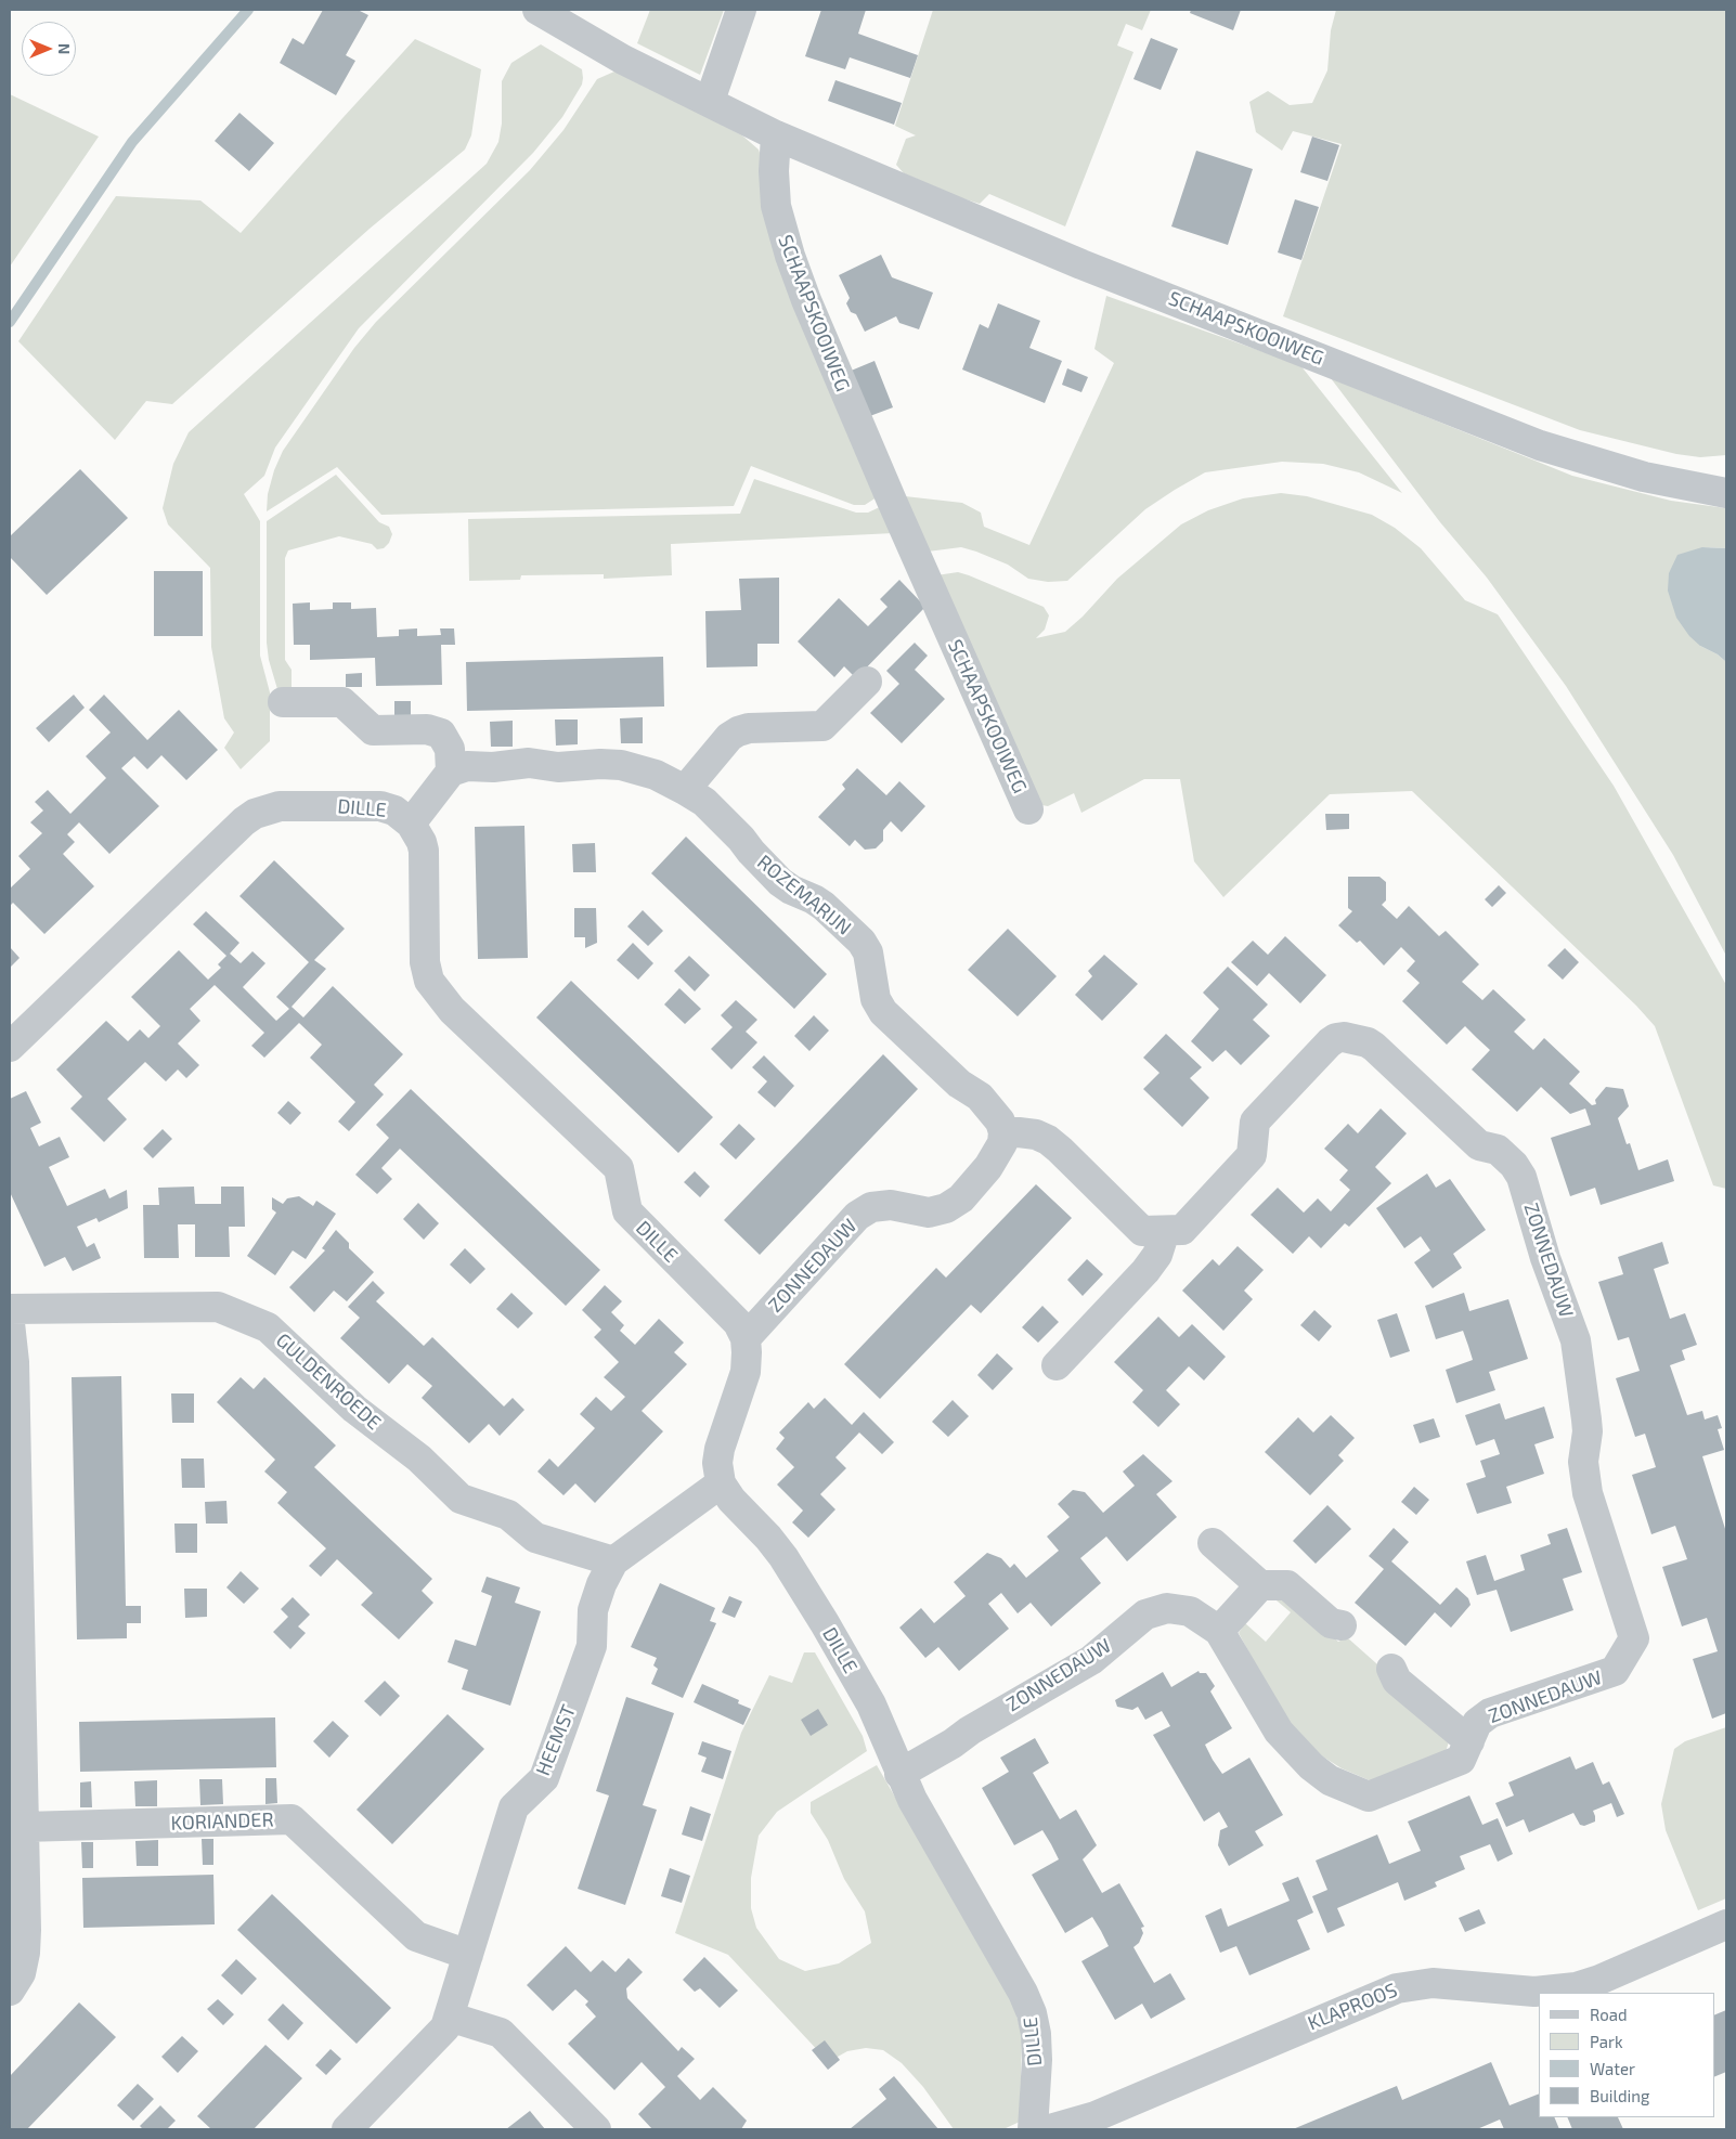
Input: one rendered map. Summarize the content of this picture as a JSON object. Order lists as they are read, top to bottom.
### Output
{
  "streets": {
    "street": [
      "SCHAAPSKOOIWEG",
      "DILLE",
      "ROZEMARIJN",
      "ZONNEDAUW",
      "GULDENROEDE",
      "HEEMST",
      "KORIANDER",
      "KLAPROOS"
    ]
  },
  "crossings": [
    ["DILLE", "ZONNEDAUW"],
    ["DILLE", "HEEMST"],
    ["ROZEMARIJN", "ZONNEDAUW"],
    ["GULDENROEDE", "HEEMST"],
    ["HEEMST", "KORIANDER"]
  ],
  "legend": [
    "Road",
    "Park",
    "Water",
    "Building"
  ],
  "north": "right"
}
